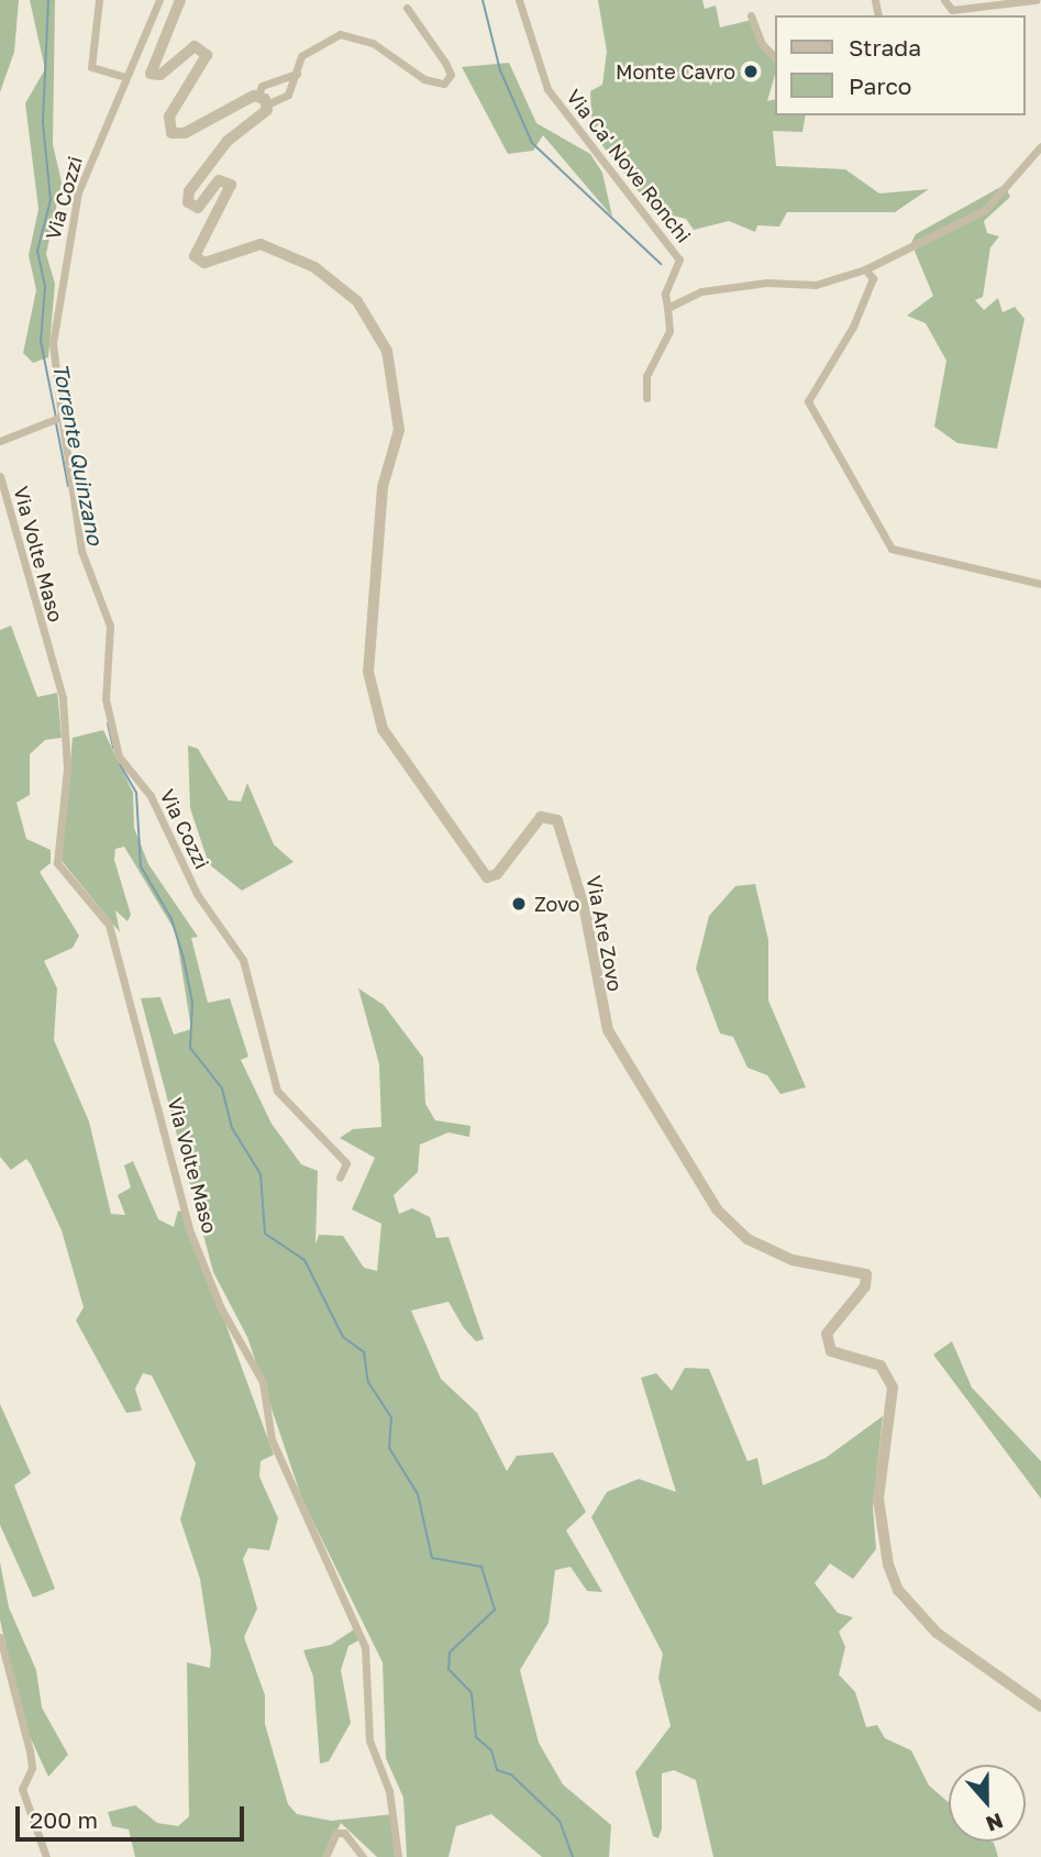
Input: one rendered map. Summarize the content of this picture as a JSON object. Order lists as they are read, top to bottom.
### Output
{
  "streets": {
    "street": [
      "Via Ca' Nove Ronchi",
      "Via Cozzi",
      "Via Volte Maso",
      "Via Are Zovo"
    ]
  },
  "water": ["Torrente Quinzano"],
  "places": ["Monte Cavro", "Zovo"],
  "legend": ["Strada", "Parco"],
  "scale_bar": "200 m",
  "north": "bottom"
}
